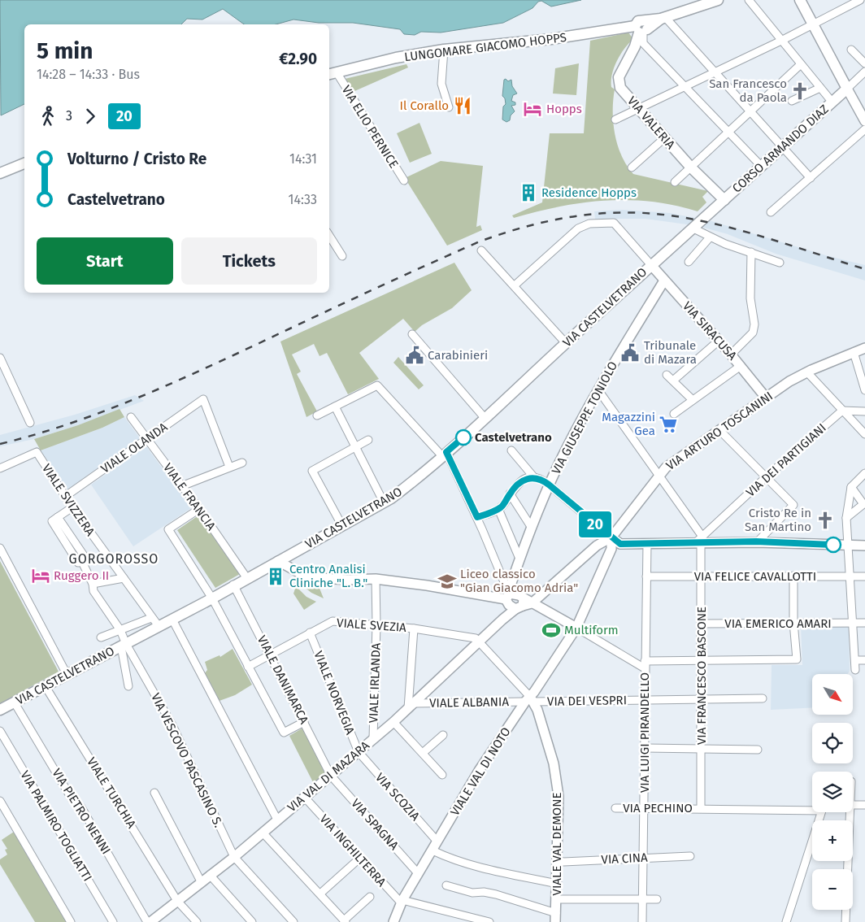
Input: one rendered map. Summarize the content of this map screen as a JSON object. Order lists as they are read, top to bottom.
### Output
{
  "streets": {
    "main road": [
      "LUNGOMARE GIACOMO HOPPS",
      "VIA VALERIA",
      "CORSO ARMANDO DIAZ",
      "VIA CASTELVETRANO"
    ],
    "street": [
      "VIA ELIO PERNICE",
      "VIA SIRACUSA",
      "VIA GIUSEPPE TONIOLO",
      "VIA ARTURO TOSCANINI",
      "VIALE OLANDA",
      "VIA DEI PARTIGIANI",
      "VIALE FRANCIA",
      "VIALE SVIZZERA",
      "VIA FELICE CAVALLOTTI",
      "VIA EMERICO AMARI",
      "VIALE SVEZIA",
      "VIA FRANCESCO BASCONE",
      "VIALE DANIMARCA",
      "VIALE IRLANDA",
      "VIALE NORVEGIA",
      "VIA DEI VESPRI",
      "VIALE ALBANIA",
      "VIA LUIGI PIRANDELLO",
      "VIA VESCOVO PASCASINO S.",
      "VIALE VAL DI NOTO",
      "VIA VAL DI MAZARA",
      "VIALE TURCHIA",
      "VIA SCOZIA",
      "VIA PECHINO",
      "VIA PIETRO NENNI",
      "VIA SPAGNA",
      "VIA PALMIRO TOGLIATTI",
      "VIALE VAL DEMONE",
      "VIA INGHILTERRA",
      "VIA CINA"
    ]
  },
  "crossings": [
    ["LUNGOMARE GIACOMO HOPPS", "VIA VALERIA"],
    ["LUNGOMARE GIACOMO HOPPS", "VIA ELIO PERNICE"],
    ["VIA VALERIA", "CORSO ARMANDO DIAZ"],
    ["CORSO ARMANDO DIAZ", "VIA CASTELVETRANO"],
    ["VIA CASTELVETRANO", "VIA SIRACUSA"],
    ["VIA CASTELVETRANO", "VIALE FRANCIA"],
    ["VIA CASTELVETRANO", "VIALE SVIZZERA"],
    ["VIA CASTELVETRANO", "VIALE DANIMARCA"],
    ["VIA CASTELVETRANO", "VIA VESCOVO PASCASINO S."],
    ["VIA CASTELVETRANO", "VIALE TURCHIA"],
    ["VIA CASTELVETRANO", "VIA PIETRO NENNI"],
    ["VIA SIRACUSA", "VIA GIUSEPPE TONIOLO"],
    ["VIA SIRACUSA", "VIA ARTURO TOSCANINI"],
    ["VIA GIUSEPPE TONIOLO", "VIA VAL DI MAZARA"],
    ["VIA ARTURO TOSCANINI", "VIALE VAL DI NOTO"],
    ["VIA ARTURO TOSCANINI", "VIA VAL DI MAZARA"],
    ["VIALE OLANDA", "VIALE FRANCIA"],
    ["VIALE OLANDA", "VIALE SVIZZERA"],
    ["VIA DEI PARTIGIANI", "VIA FRANCESCO BASCONE"],
    ["VIA FELICE CAVALLOTTI", "VIA FRANCESCO BASCONE"],
    ["VIA FELICE CAVALLOTTI", "VIA LUIGI PIRANDELLO"],
    ["VIA EMERICO AMARI", "VIA FRANCESCO BASCONE"],
    ["VIALE SVEZIA", "VIALE DANIMARCA"],
    ["VIALE SVEZIA", "VIALE IRLANDA"],
    ["VIALE SVEZIA", "VIALE NORVEGIA"],
    ["VIALE SVEZIA", "VIA VAL DI MAZARA"],
    ["VIA FRANCESCO BASCONE", "VIA DEI VESPRI"],
    ["VIA FRANCESCO BASCONE", "VIA PECHINO"],
    ["VIALE DANIMARCA", "VIA VAL DI MAZARA"],
    ["VIALE DANIMARCA", "VIA SPAGNA"],
    ["VIALE IRLANDA", "VIA VAL DI MAZARA"],
    ["VIALE NORVEGIA", "VIA VAL DI MAZARA"],
    ["VIALE NORVEGIA", "VIA SCOZIA"],
    ["VIA DEI VESPRI", "VIALE ALBANIA"],
    ["VIA DEI VESPRI", "VIA LUIGI PIRANDELLO"],
    ["VIA DEI VESPRI", "VIALE VAL DI NOTO"],
    ["VIA DEI VESPRI", "VIALE VAL DEMONE"],
    ["VIALE ALBANIA", "VIALE VAL DI NOTO"],
    ["VIALE ALBANIA", "VIA VAL DI MAZARA"],
    ["VIALE ALBANIA", "VIALE VAL DEMONE"],
    ["VIA LUIGI PIRANDELLO", "VIA PECHINO"],
    ["VIA LUIGI PIRANDELLO", "VIA CINA"],
    ["VIA VESCOVO PASCASINO S.", "VIA VAL DI MAZARA"],
    ["VIALE VAL DI NOTO", "VIA VAL DI MAZARA"],
    ["VIALE VAL DI NOTO", "VIA SCOZIA"],
    ["VIALE VAL DI NOTO", "VIA SPAGNA"],
    ["VIALE VAL DI NOTO", "VIALE VAL DEMONE"],
    ["VIALE VAL DI NOTO", "VIA INGHILTERRA"],
    ["VIA VAL DI MAZARA", "VIALE TURCHIA"],
    ["VIA VAL DI MAZARA", "VIA SCOZIA"],
    ["VIA VAL DI MAZARA", "VIA PIETRO NENNI"],
    ["VIA VAL DI MAZARA", "VIA SPAGNA"],
    ["VIA VAL DI MAZARA", "VIA INGHILTERRA"],
    ["VIALE VAL DEMONE", "VIA CINA"]
  ],
  "districts": ["GORGOROSSO"],
  "places": {
    "church": ["San Francesco da Paola", "Cristo Re in San Martino"],
    "restaurant": ["Il Corallo"],
    "hotel": ["Hopps", "Ruggero II"],
    "building": ["Residence Hopps", "Centro Analisi Cliniche \"L. B.\""],
    "public building": ["Tribunale di Mazara", "Carabinieri"],
    "supermarket": ["Magazzini Gea"],
    "other": ["Castelvetrano"],
    "school or university": ["Liceo classico \"Gian Giacomo Adria\""],
    "sports": ["Multiform"]
  },
  "lines": ["bus line 20"],
  "north": "bottom right",
  "page": {
    "on_map": "20",
    "heading": ["5 min", "14:28 – 14:33 · Bus", "€2.90"],
    "legs": ["3", "20"],
    "list": [
      {
        "name": "Volturno / Cristo Re",
        "value": "14:31"
      },
      {
        "name": "Castelvetrano",
        "value": "14:33"
      }
    ],
    "buttons": ["Start", "Tickets"],
    "map_buttons": ["+", "−"]
  }
}
